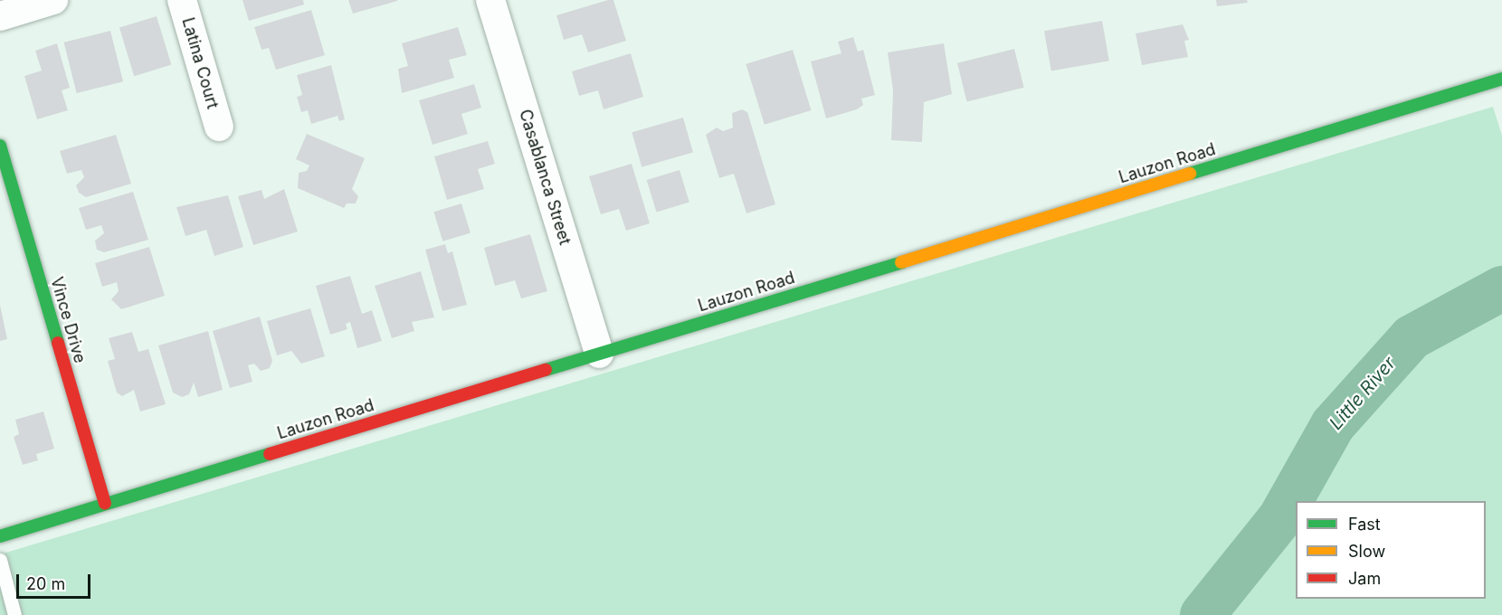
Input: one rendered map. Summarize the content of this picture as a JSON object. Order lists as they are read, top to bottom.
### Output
{
  "streets": {
    "street": [
      "Latina Court",
      "Lauzon Road",
      "Casablanca Street",
      "Vince Drive"
    ]
  },
  "crossings": [
    ["Lauzon Road", "Casablanca Street"],
    ["Lauzon Road", "Vince Drive"]
  ],
  "water": ["Little River"],
  "legend": ["Fast", "Slow", "Jam"],
  "scale_bar": "20 m"
}
